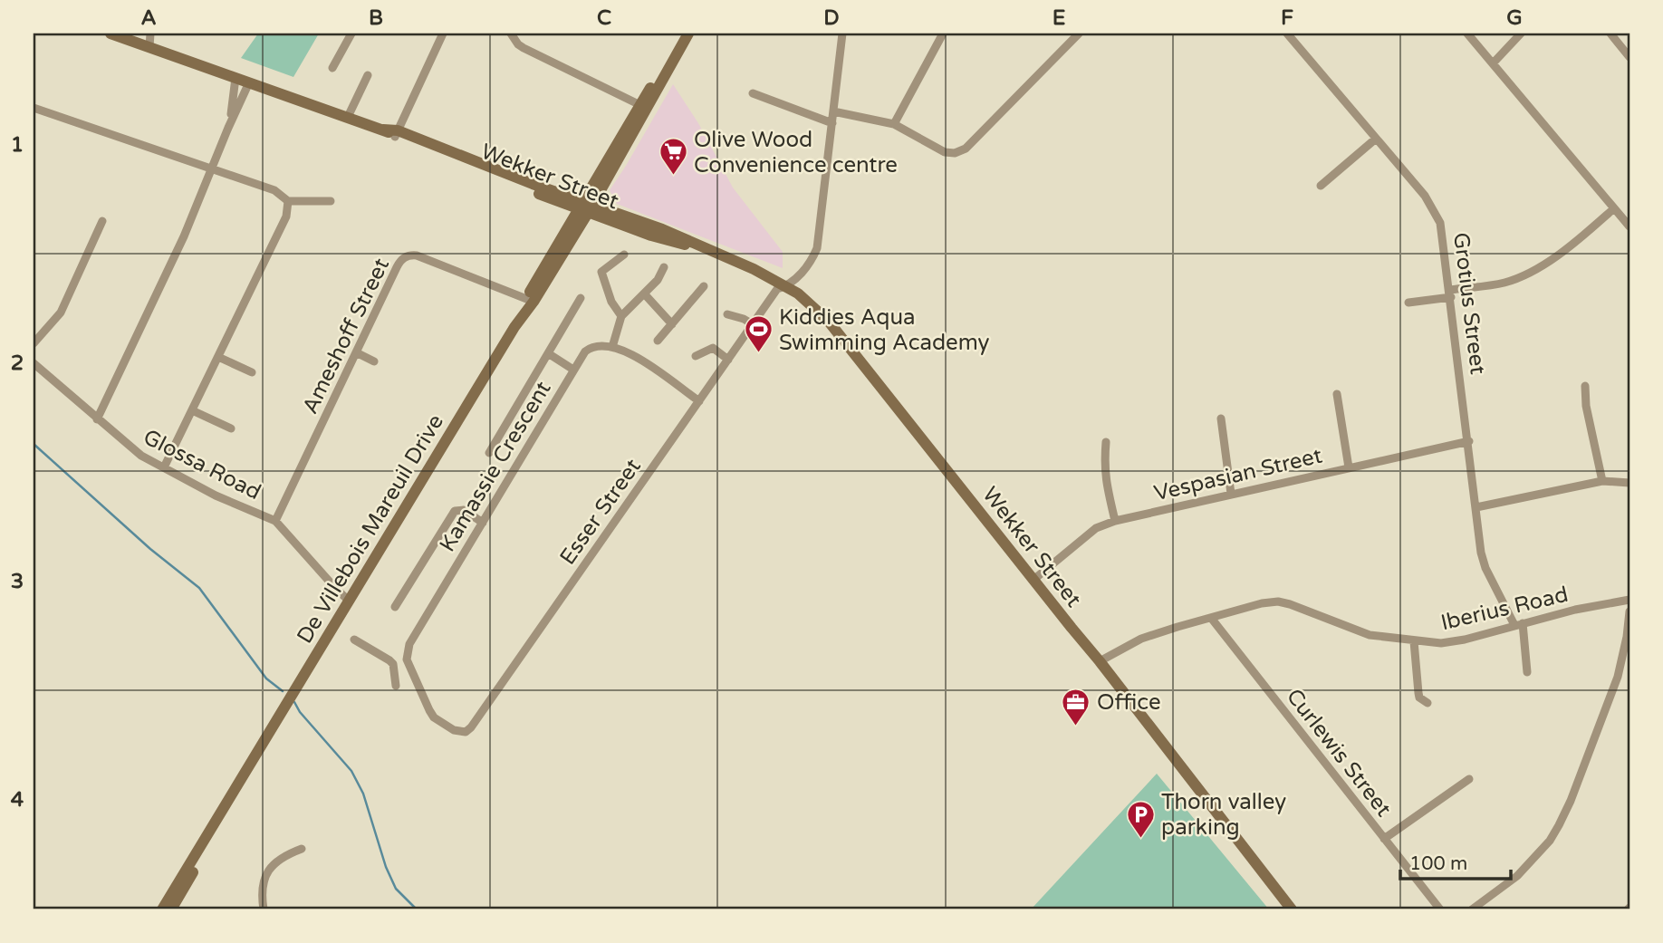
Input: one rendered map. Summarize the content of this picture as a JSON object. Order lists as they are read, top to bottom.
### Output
{
  "streets": {
    "street": [
      "Wekker Street",
      "Grotius Street",
      "Ameshoff Street",
      "Glossa Road",
      "Kamassie Crescent",
      "Vespasian Street",
      "Esser Street",
      "De Villebois Mareuil Drive",
      "Iberius Road",
      "Curlewis Street"
    ]
  },
  "crossings": [
    ["Wekker Street", "Vespasian Street"],
    ["Wekker Street", "Esser Street"],
    ["Wekker Street", "De Villebois Mareuil Drive"],
    ["Wekker Street", "Iberius Road"],
    ["Grotius Street", "Vespasian Street"],
    ["Grotius Street", "Iberius Road"],
    ["Ameshoff Street", "Glossa Road"],
    ["Ameshoff Street", "De Villebois Mareuil Drive"],
    ["Glossa Road", "De Villebois Mareuil Drive"],
    ["Kamassie Crescent", "Esser Street"],
    ["Iberius Road", "Curlewis Street"]
  ],
  "places": {
    "supermarket": ["Olive Wood Convenience centre"],
    "sports": ["Kiddies Aqua Swimming Academy"],
    "office": ["Office"],
    "parking": ["Thorn valley parking"]
  },
  "scale_bar": "100 m",
  "grid": {
    "columns": [
      "A",
      "B",
      "C",
      "D",
      "E",
      "F",
      "G"
    ],
    "rows": [
      "1",
      "2",
      "3",
      "4"
    ]
  }
}
